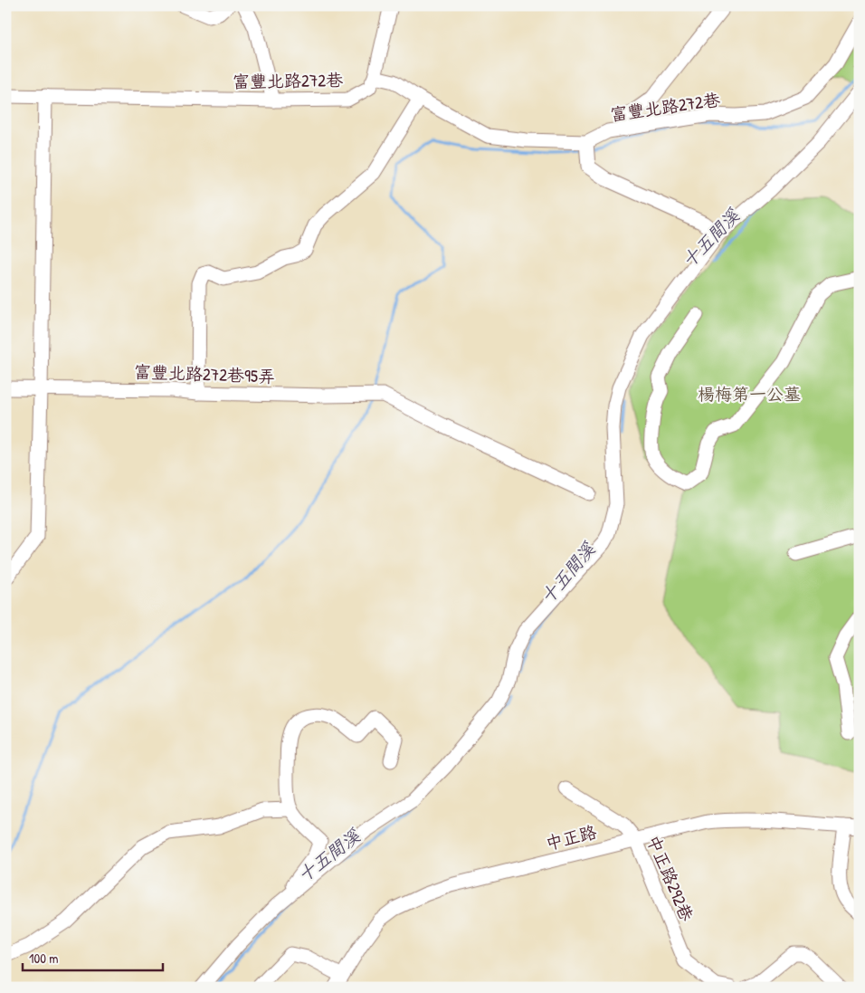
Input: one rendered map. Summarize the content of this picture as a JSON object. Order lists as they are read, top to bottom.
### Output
{
  "streets": {
    "street": [
      "富豐北路272巷",
      "富豐北路272巷95弄",
      "中正路",
      "中正路292巷"
    ]
  },
  "crossings": [
    ["中正路", "中正路292巷"]
  ],
  "water": ["十五間溪"],
  "parks": ["楊梅第一公墓"],
  "scale_bar": "100 m"
}
